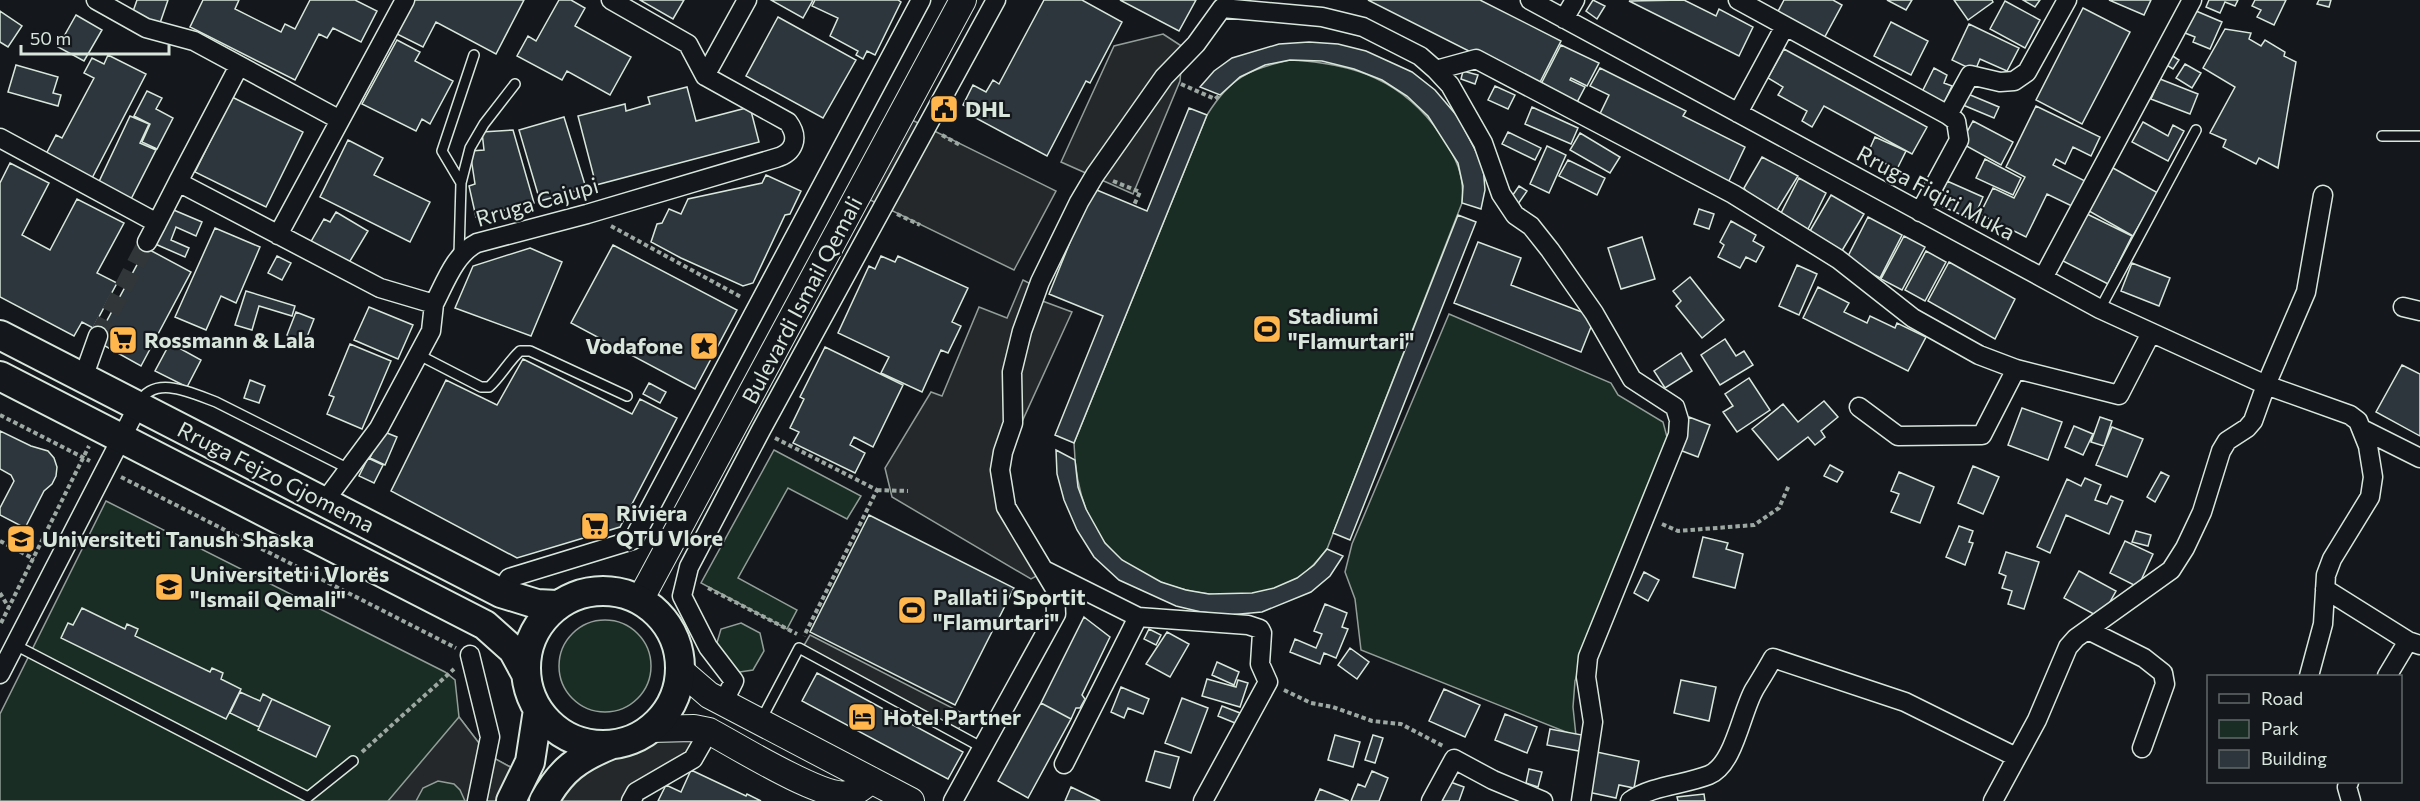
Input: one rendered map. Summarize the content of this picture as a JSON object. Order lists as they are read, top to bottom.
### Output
{
  "streets": {
    "main road": ["Bulevardi Ismail Qemali", "Rruga Fejzo Gjomema"],
    "street": ["Rruga Fiqiri Muka", "Rruga Cajupi"]
  },
  "crossings": [
    ["Bulevardi Ismail Qemali", "Rruga Fejzo Gjomema"]
  ],
  "places": {
    "public building": ["DHL"],
    "sports": ["Stadiumi \"Flamurtari\"", "Pallati i Sportit \"Flamurtari\""],
    "supermarket": ["Rossmann & Lala", "Riviera QTU Vlore"],
    "place": ["Vodafone"],
    "school or university": ["Universiteti Tanush Shaska", "Universiteti i Vlorës \"Ismail Qemali\""],
    "hotel": ["Hotel Partner"]
  },
  "legend": ["Road", "Park", "Building"],
  "scale_bar": "50 m"
}
